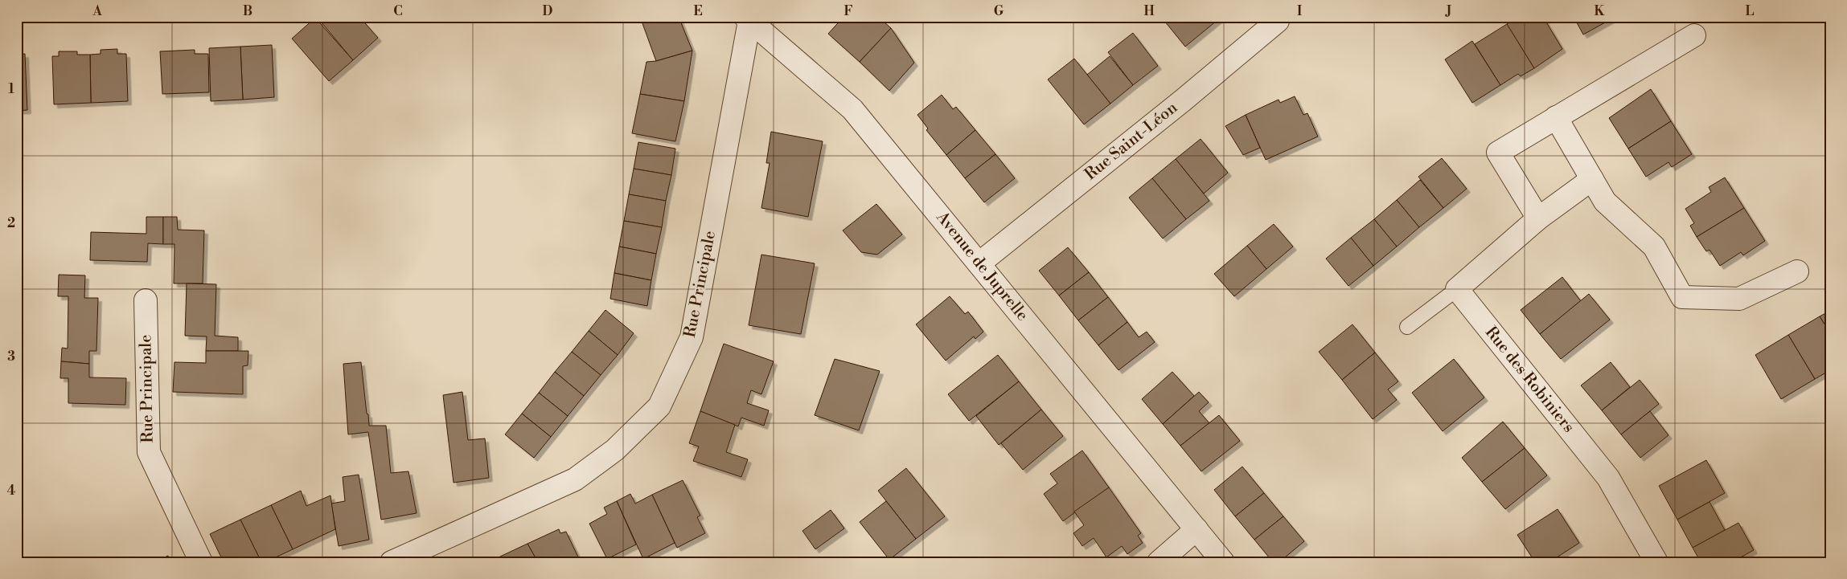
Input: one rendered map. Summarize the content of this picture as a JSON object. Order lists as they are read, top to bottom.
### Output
{
  "streets": {
    "street": [
      "Rue Saint-Léon",
      "Avenue de Juprelle",
      "Rue Principale",
      "Rue des Robiniers"
    ]
  },
  "crossings": [
    ["Rue Saint-Léon", "Avenue de Juprelle"],
    ["Avenue de Juprelle", "Rue Principale"]
  ],
  "grid": {
    "columns": [
      "A",
      "B",
      "C",
      "D",
      "E",
      "F",
      "G",
      "H",
      "I",
      "J",
      "K",
      "L"
    ],
    "rows": [
      "1",
      "2",
      "3",
      "4"
    ]
  }
}
